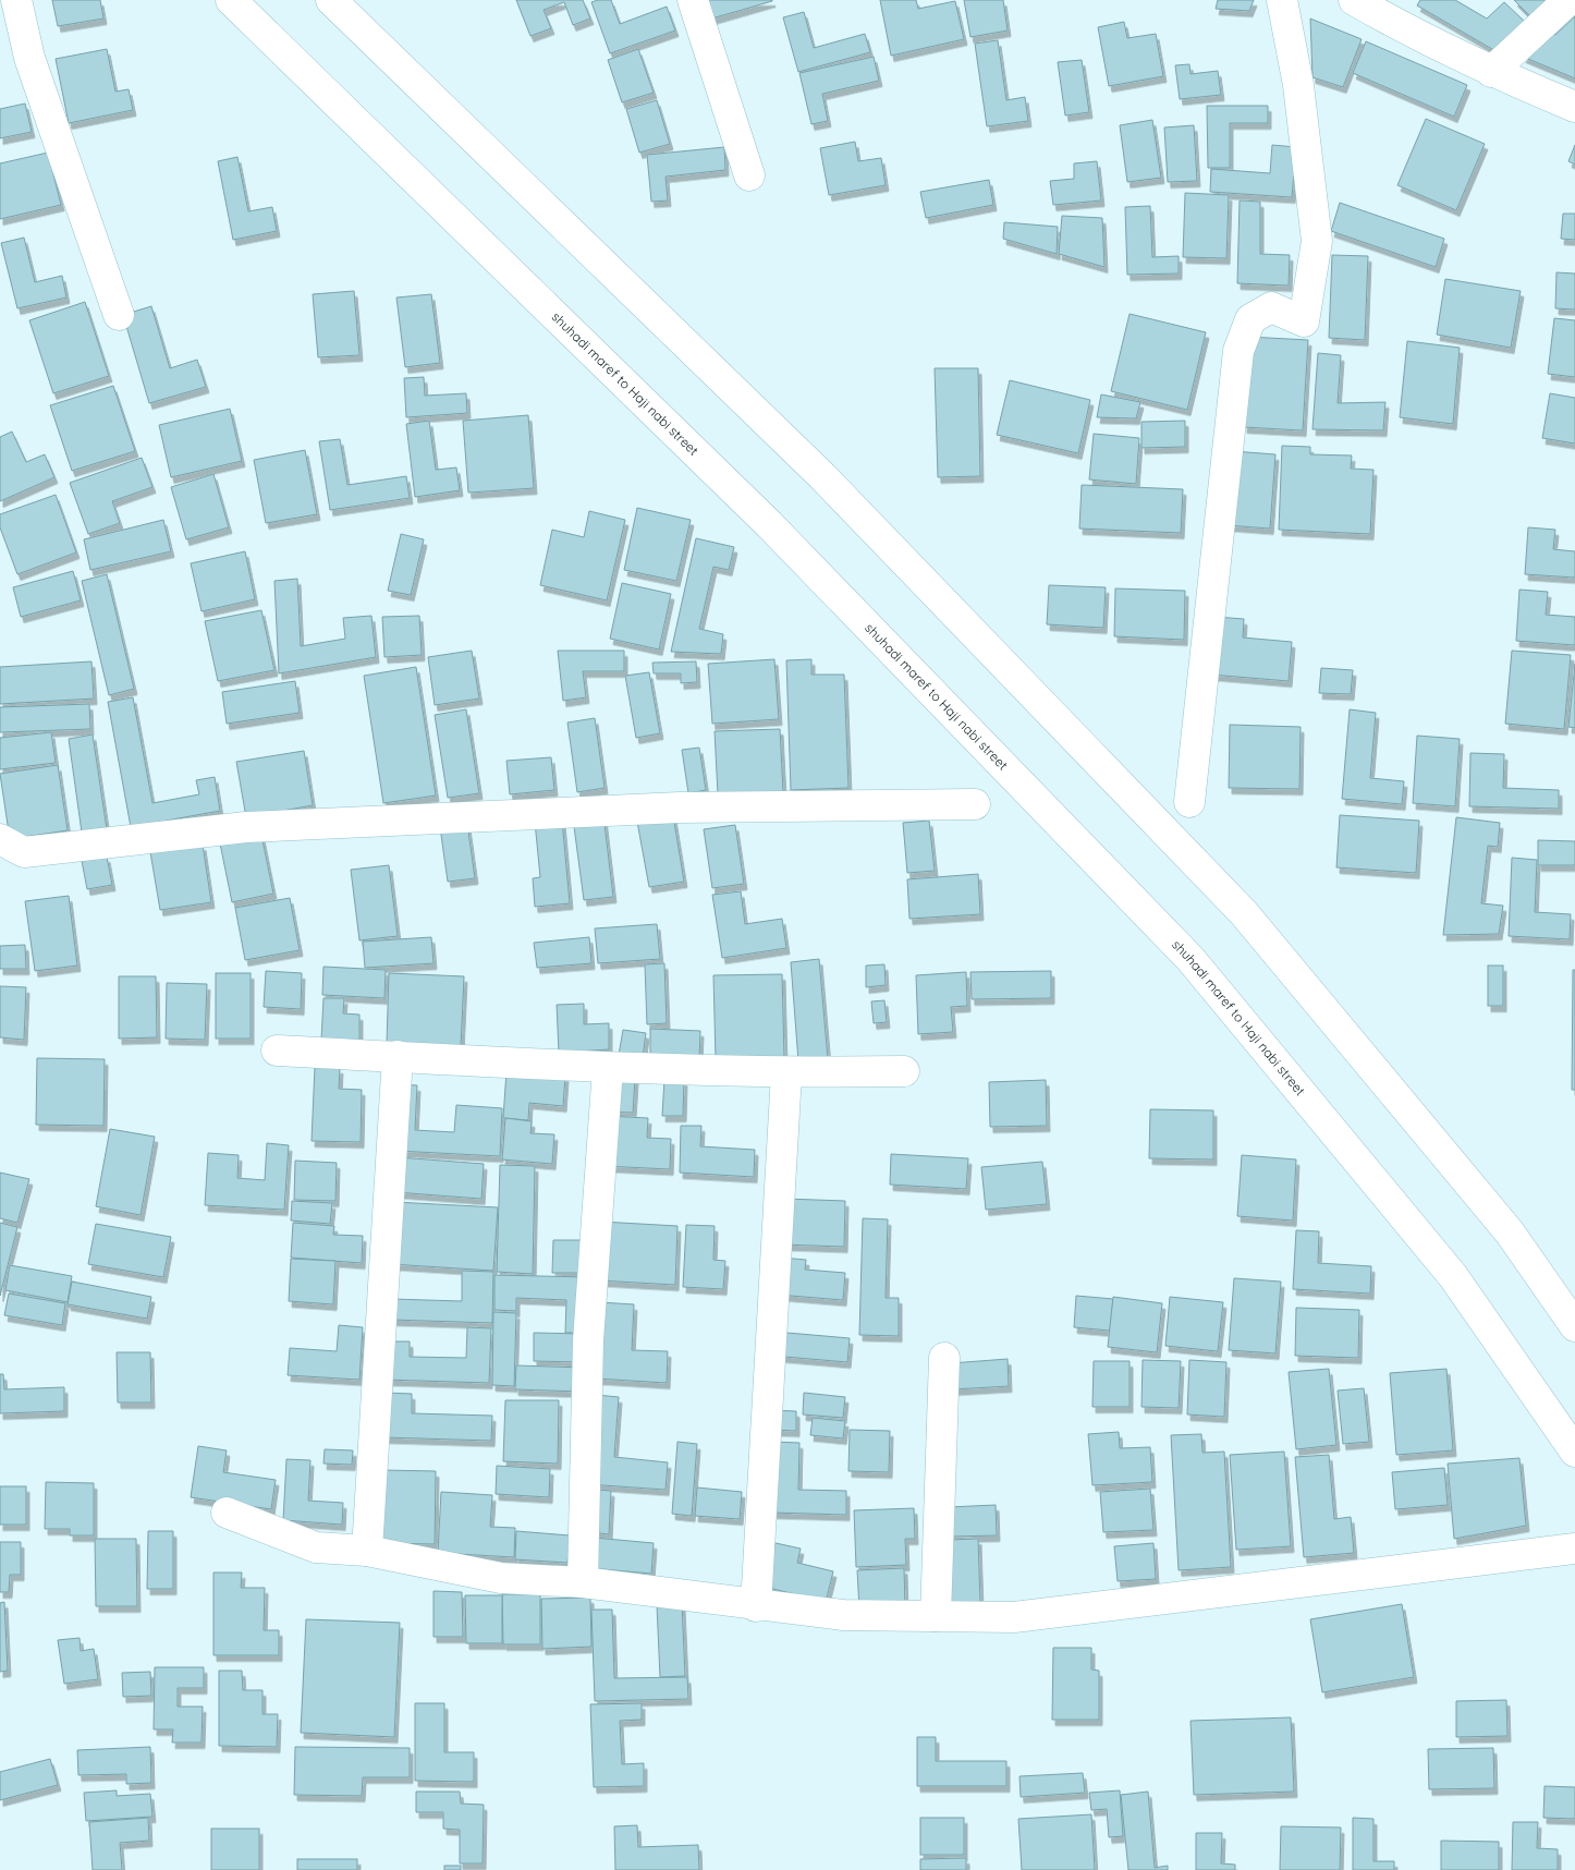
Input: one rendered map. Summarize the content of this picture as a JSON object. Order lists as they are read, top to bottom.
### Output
{
  "streets": {
    "street": ["shuhadi maref to Haji nabi street"]
  }
}
